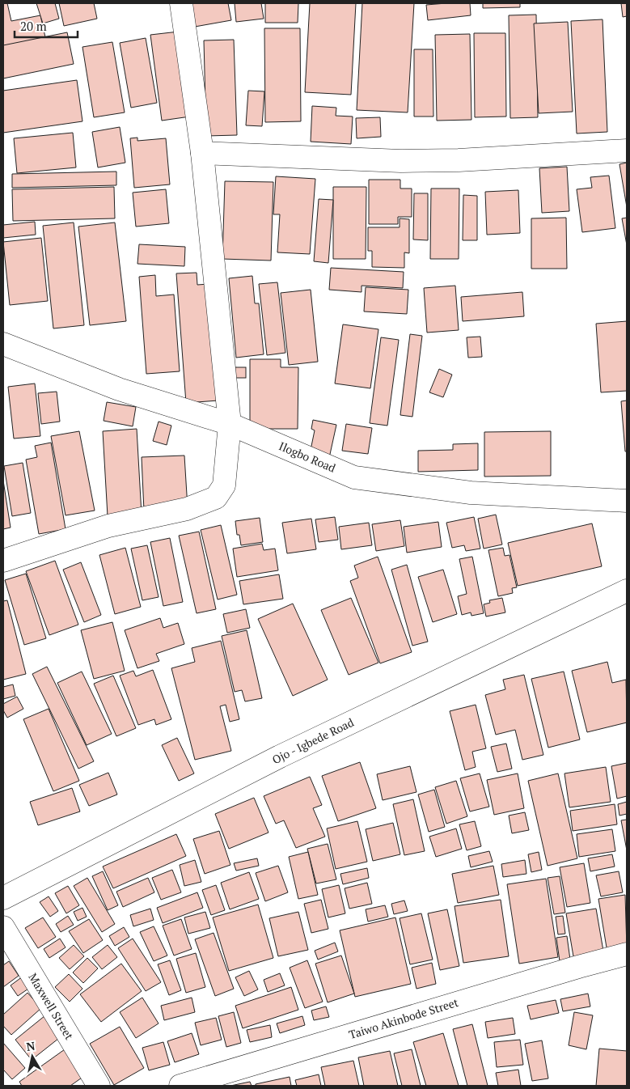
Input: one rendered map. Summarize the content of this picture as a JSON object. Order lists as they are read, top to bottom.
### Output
{
  "streets": {
    "street": [
      "Ilogbo Road",
      "Ojo - Igbede Road",
      "Maxwell Street",
      "Taiwo Akinbode Street"
    ]
  },
  "scale_bar": "20 m",
  "north": "top"
}
